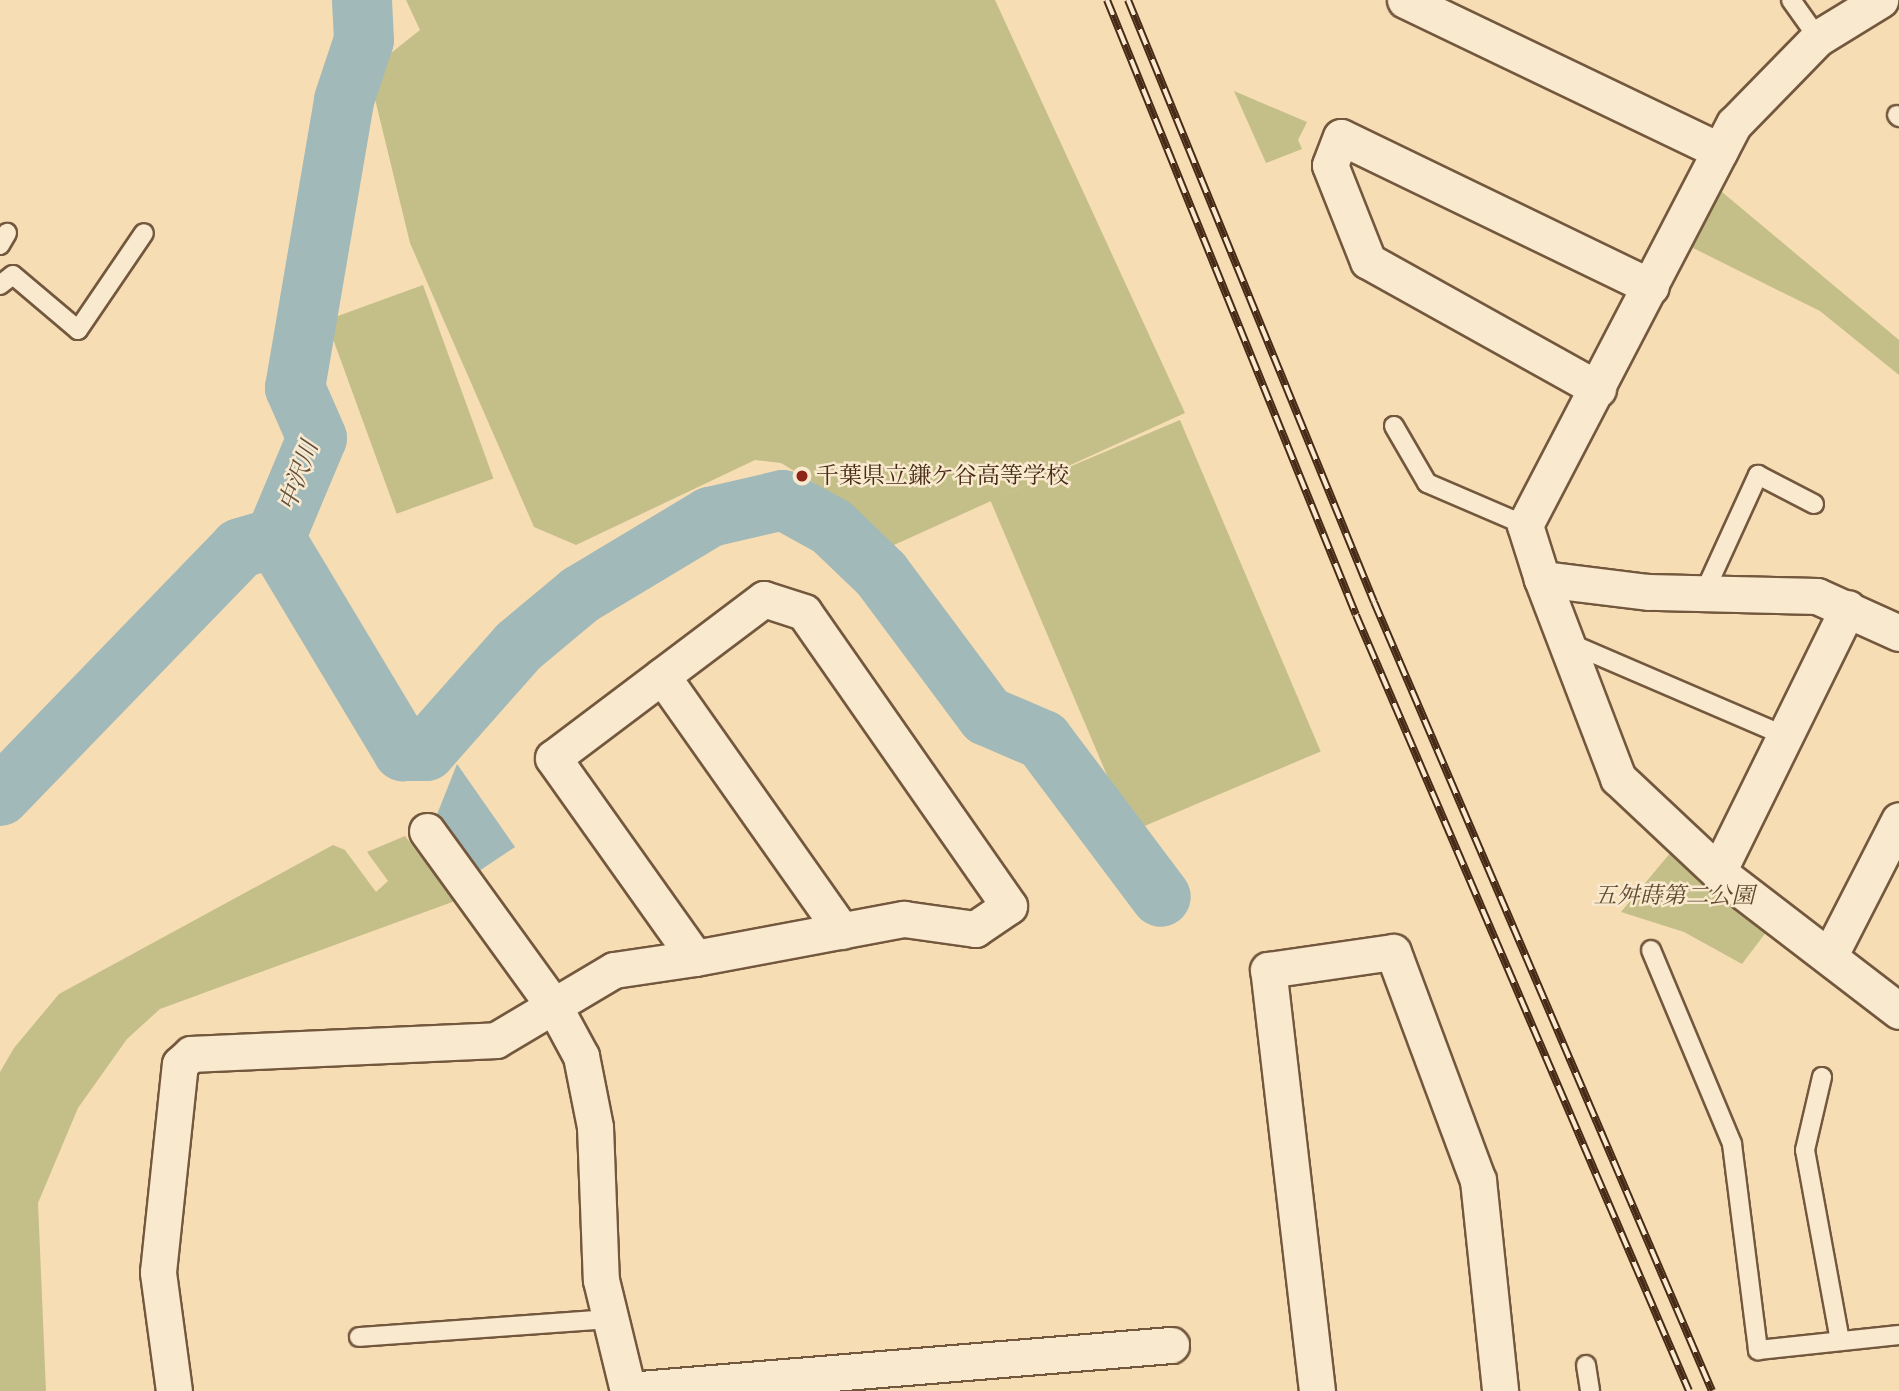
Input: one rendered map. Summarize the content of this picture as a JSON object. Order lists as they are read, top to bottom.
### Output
{
  "water": ["中沢川"],
  "parks": ["五舛蒔第二公園"],
  "places": ["千葉県立鎌ケ谷高等学校"]
}
